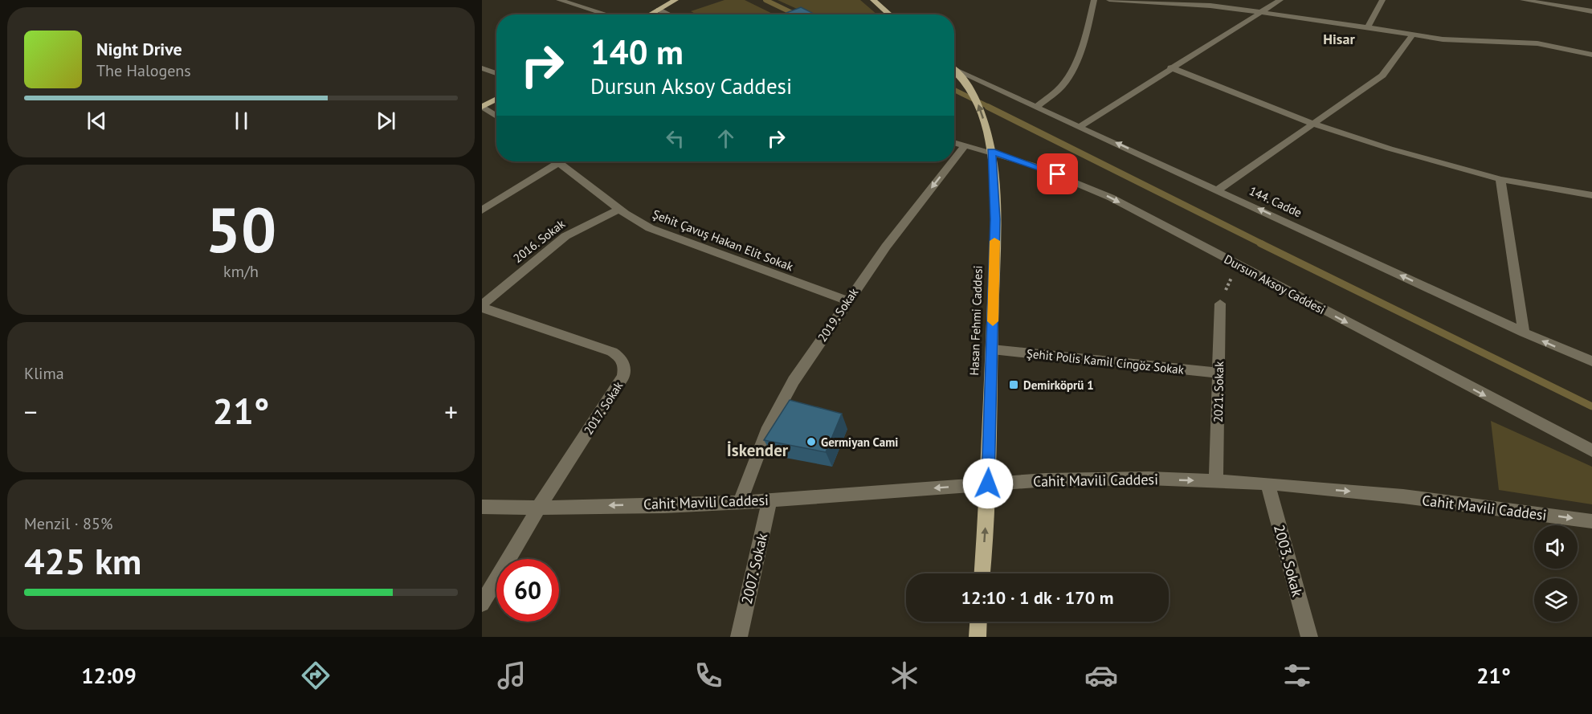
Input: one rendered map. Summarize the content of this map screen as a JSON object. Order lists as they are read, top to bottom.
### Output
{
  "streets": {
    "main road": ["Hasan Fehmi Caddesi"],
    "street": [
      "144. Cadde",
      "Şehit Çavuş Hakan Elit Sokak",
      "2016. Sokak",
      "Dursun Aksoy Caddesi",
      "2019. Sokak",
      "Şehit Polis Kamil Cingöz Sokak",
      "2021. Sokak",
      "2017. Sokak",
      "Cahit Mavili Caddesi",
      "2003. Sokak",
      "2007. Sokak"
    ]
  },
  "crossings": [
    ["Şehit Çavuş Hakan Elit Sokak", "2016. Sokak"],
    ["Şehit Çavuş Hakan Elit Sokak", "2019. Sokak"],
    ["2016. Sokak", "2017. Sokak"],
    ["Dursun Aksoy Caddesi", "2019. Sokak"],
    ["Dursun Aksoy Caddesi", "Hasan Fehmi Caddesi"],
    ["2019. Sokak", "Cahit Mavili Caddesi"],
    ["Hasan Fehmi Caddesi", "Şehit Polis Kamil Cingöz Sokak"],
    ["Hasan Fehmi Caddesi", "Cahit Mavili Caddesi"],
    ["Şehit Polis Kamil Cingöz Sokak", "2021. Sokak"],
    ["2021. Sokak", "Cahit Mavili Caddesi"],
    ["2017. Sokak", "Cahit Mavili Caddesi"],
    ["Cahit Mavili Caddesi", "2003. Sokak"],
    ["Cahit Mavili Caddesi", "2007. Sokak"]
  ],
  "one_way": ["Dursun Aksoy Caddesi", "2019. Sokak"],
  "districts": ["Hisar", "İskender"],
  "places": {
    "transit": ["Demirköprü 1"],
    "other": ["Germiyan Cami"]
  },
  "page": {
    "turn": ["140 m", "Dursun Aksoy Caddesi"],
    "song": ["Night Drive", "The Halogens"],
    "tile": [
      ["50", "km/h"],
      "Klima",
      ["Menzil · 85%", "425 km"]
    ],
    "heat": ["−", "21°", "+"],
    "limit": "60",
    "trip": "12:10 · 1 dk · 170 m",
    "tabs": ["12:09", "21°"]
  }
}
